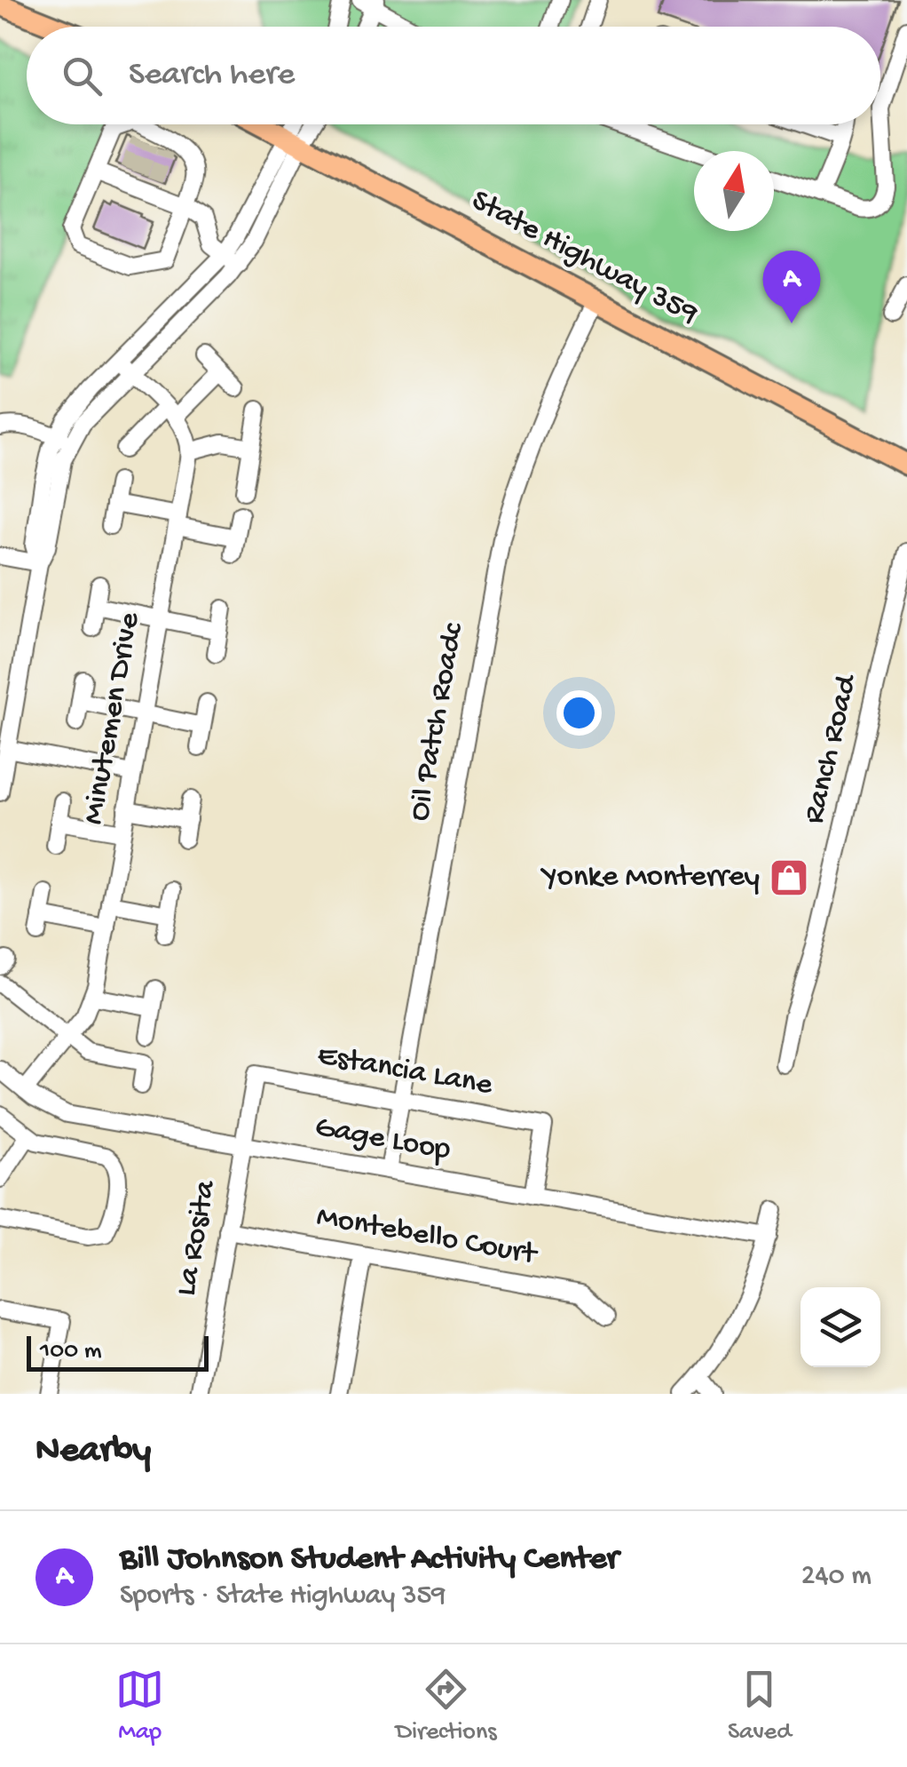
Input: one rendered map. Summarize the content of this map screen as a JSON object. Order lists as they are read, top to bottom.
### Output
{
  "streets": {
    "main road": ["State Highway 359"],
    "street": [
      "Minutemen Drive",
      "Oil Patch Roadc",
      "Ranch Road",
      "Estancia Lane",
      "Gage Loop",
      "Montebello Court",
      "La Rosita"
    ]
  },
  "crossings": [
    ["State Highway 359", "Oil Patch Roadc"],
    ["Minutemen Drive", "Gage Loop"],
    ["Oil Patch Roadc", "Estancia Lane"],
    ["Oil Patch Roadc", "Gage Loop"],
    ["Estancia Lane", "Gage Loop"],
    ["Estancia Lane", "La Rosita"],
    ["Gage Loop", "La Rosita"],
    ["Montebello Court", "La Rosita"]
  ],
  "places": {
    "shop": ["Yonke Monterrey"]
  },
  "scale_bar": "100 m",
  "north": "top",
  "page": {
    "search": "Search here",
    "pins": "A",
    "scale": "100 m",
    "heading": "Nearby",
    "list": [
      {
        "mark": "A",
        "name": "Bill Johnson Student Activity Center",
        "note": "Sports · State Highway 359",
        "value": "240 m"
      }
    ],
    "nav": ["Map", "Directions", "Saved"]
  }
}
